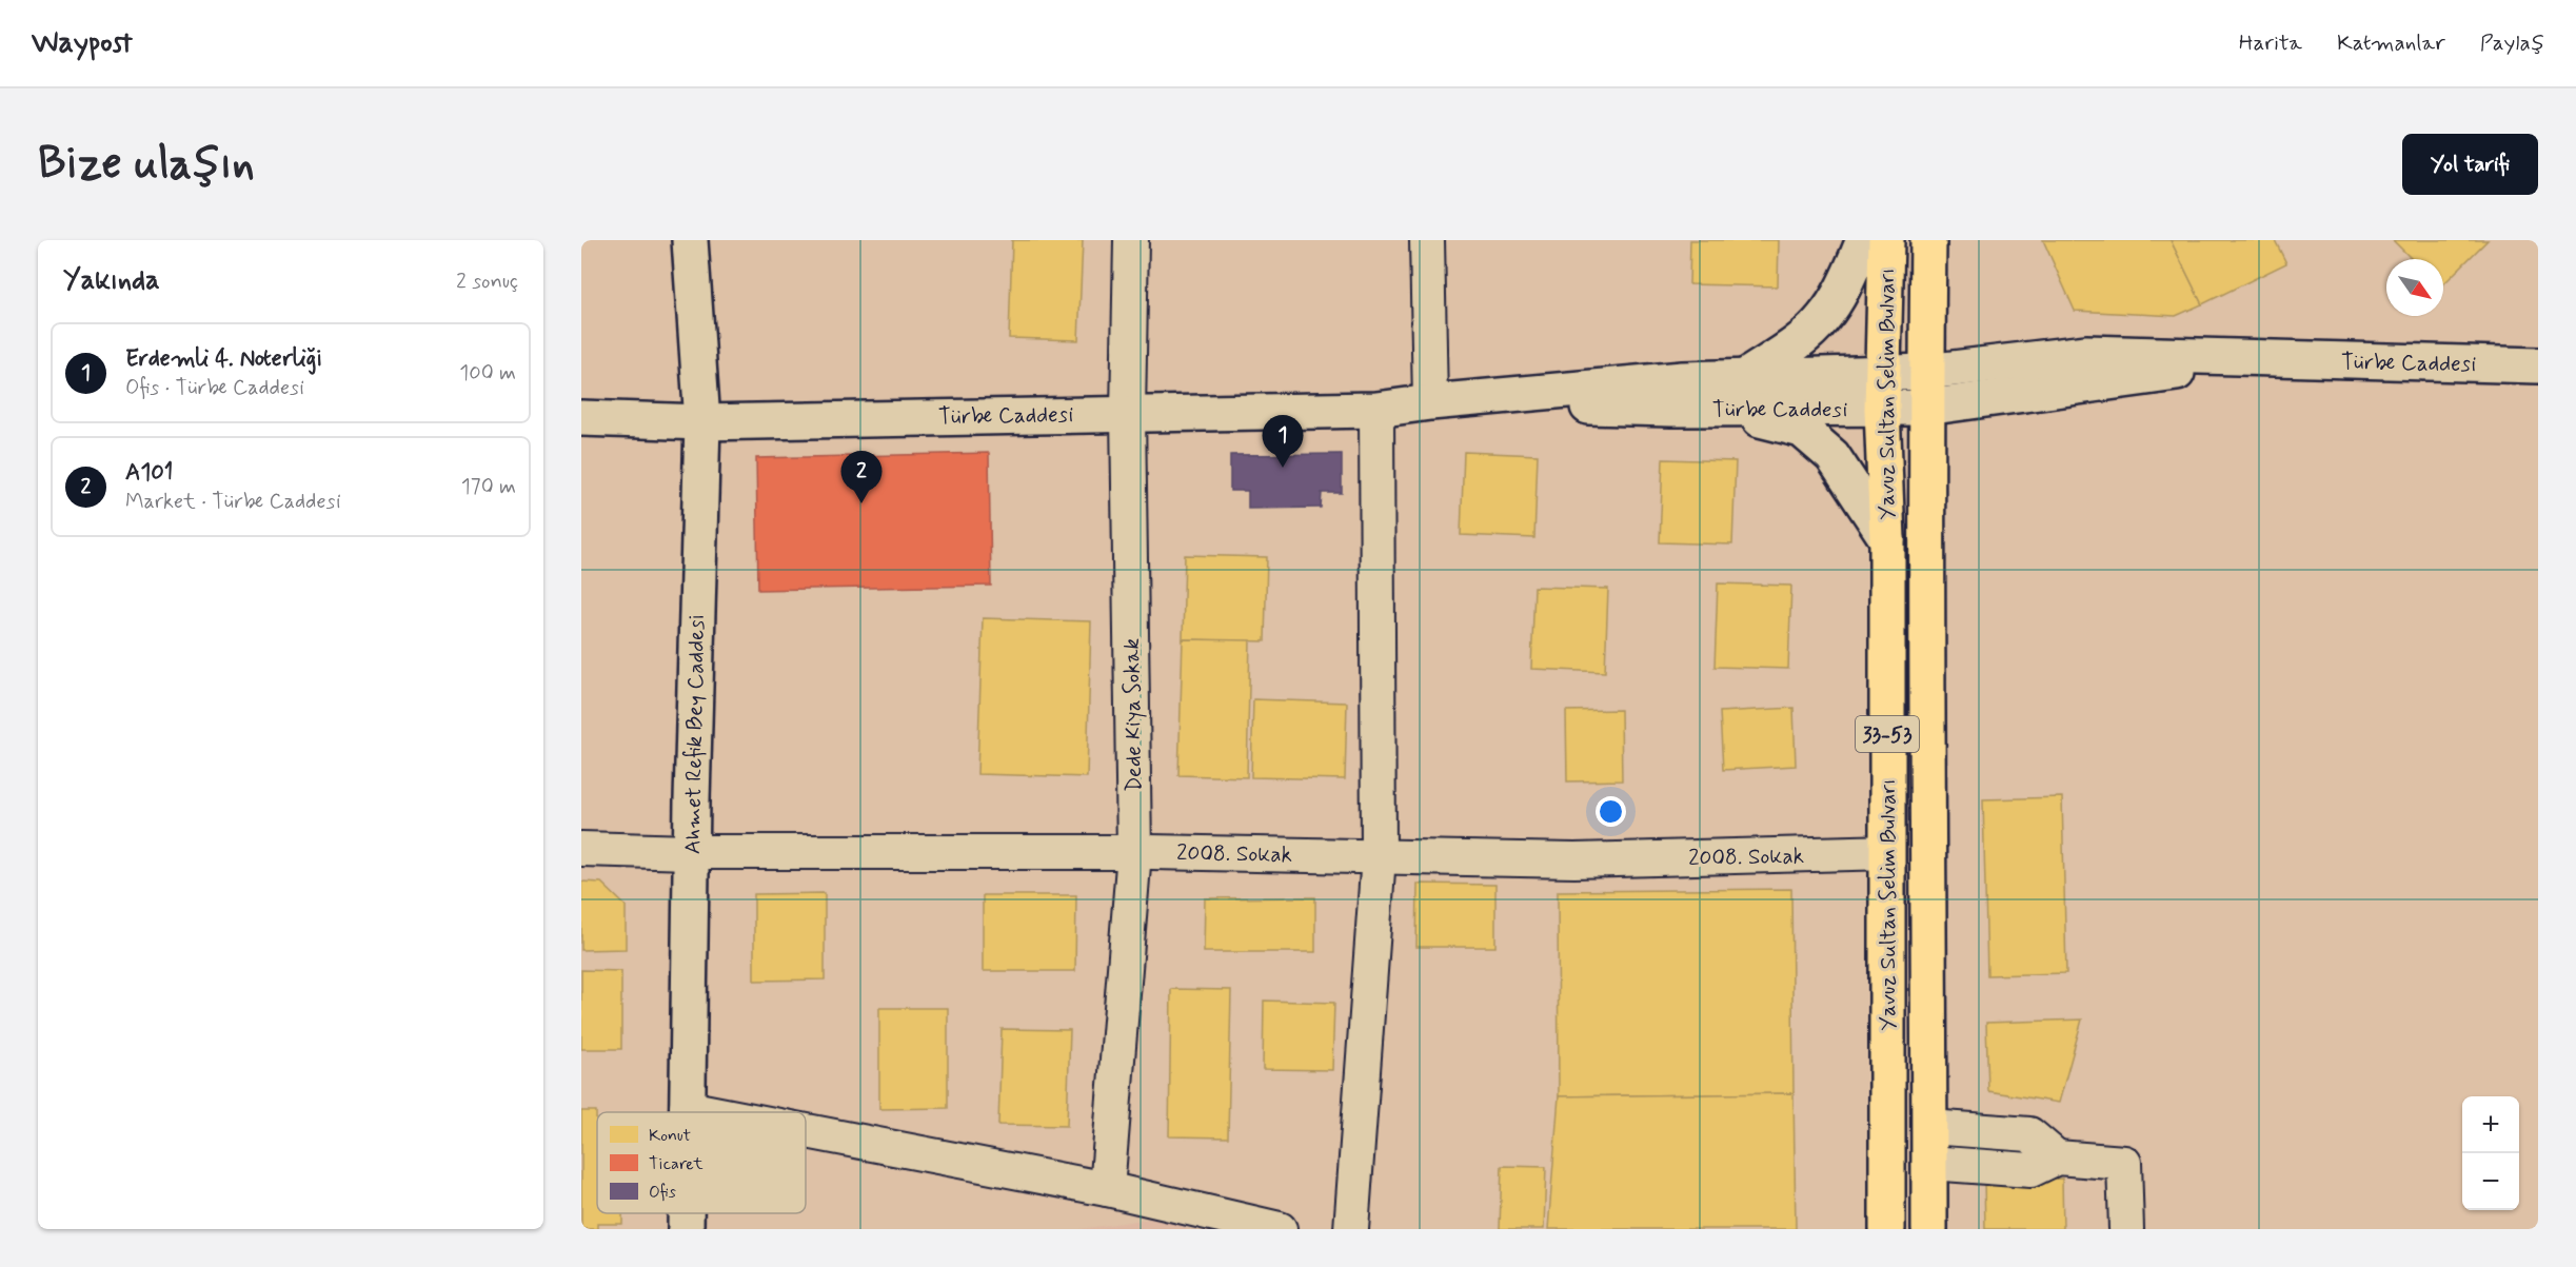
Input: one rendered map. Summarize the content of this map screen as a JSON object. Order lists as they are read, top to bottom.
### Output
{
  "streets": {
    "main road": ["Yavuz Sultan Selim Bulvarı", "33-53"],
    "street": [
      "Türbe Caddesi",
      "Dede Kiya Sokak",
      "Ahmet Refik Bey Caddesi",
      "2008. Sokak"
    ]
  },
  "crossings": [
    ["Türbe Caddesi", "Yavuz Sultan Selim Bulvarı"],
    ["Türbe Caddesi", "Dede Kiya Sokak"],
    ["Türbe Caddesi", "Ahmet Refik Bey Caddesi"],
    ["Yavuz Sultan Selim Bulvarı", "2008. Sokak"],
    ["Dede Kiya Sokak", "2008. Sokak"],
    ["Ahmet Refik Bey Caddesi", "2008. Sokak"]
  ],
  "legend": ["Konut", "Ticaret", "Ofis"],
  "north": "bottom right",
  "page": {
    "header": "Waypost",
    "nav": ["Harita", "Katmanlar", "Paylaş"],
    "buttons": "Yol tarifi",
    "title": "Bize ulaşın",
    "heading": ["Yakında", "2 sonuç"],
    "list": [
      {
        "mark": "1",
        "name": "Erdemli 4. Noterliği",
        "note": "Ofis · Türbe Caddesi",
        "value": "100 m"
      },
      {
        "mark": "2",
        "name": "A101",
        "note": "Market · Türbe Caddesi",
        "value": "170 m"
      }
    ],
    "pins": ["1", "2"],
    "map_buttons": ["+", "−"]
  }
}
